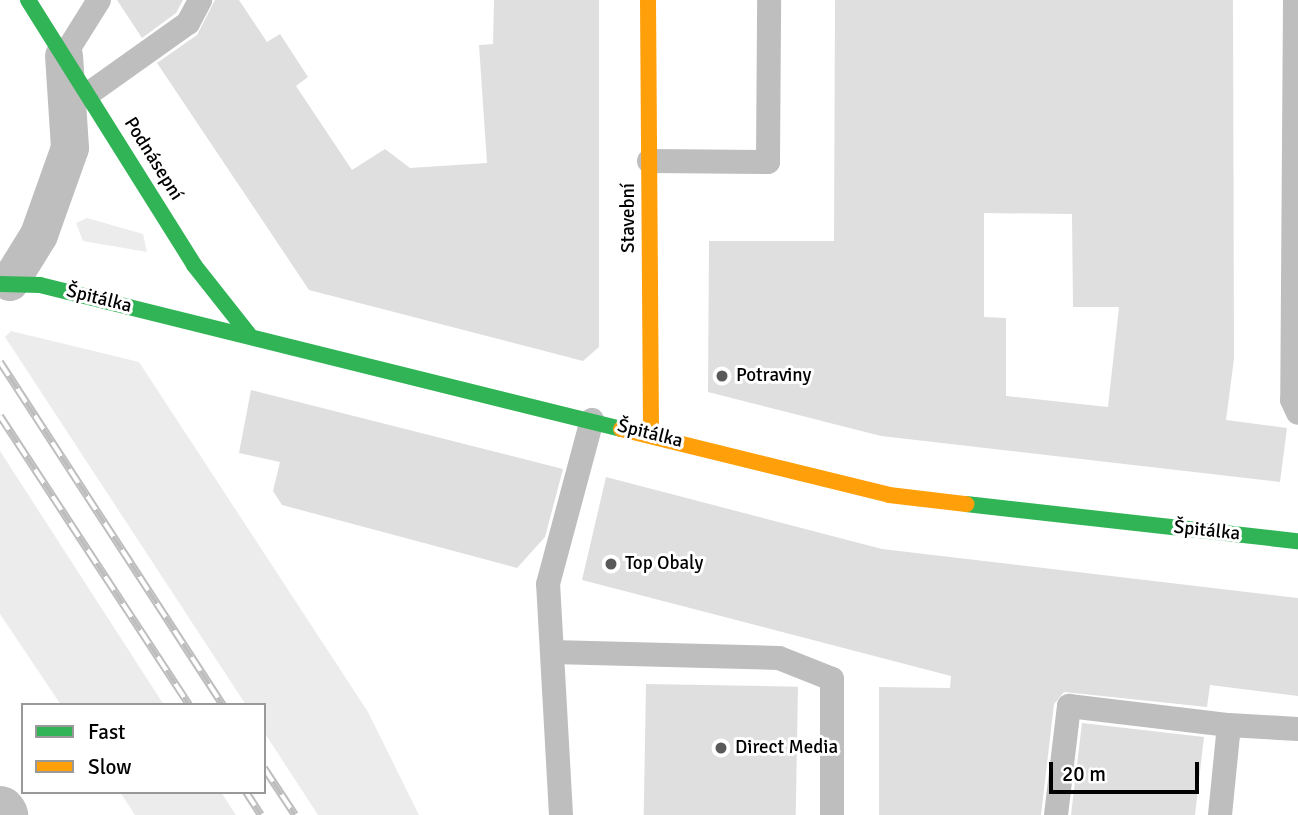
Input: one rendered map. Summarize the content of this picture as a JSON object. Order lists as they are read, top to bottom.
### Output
{
  "streets": {
    "street": ["Podnásepní", "Stavební", "Špitálka"]
  },
  "crossings": [
    ["Podnásepní", "Špitálka"],
    ["Stavební", "Špitálka"]
  ],
  "places": ["Potraviny", "Top Obaly", "Direct Media"],
  "legend": ["Fast", "Slow"],
  "scale_bar": "20 m"
}
